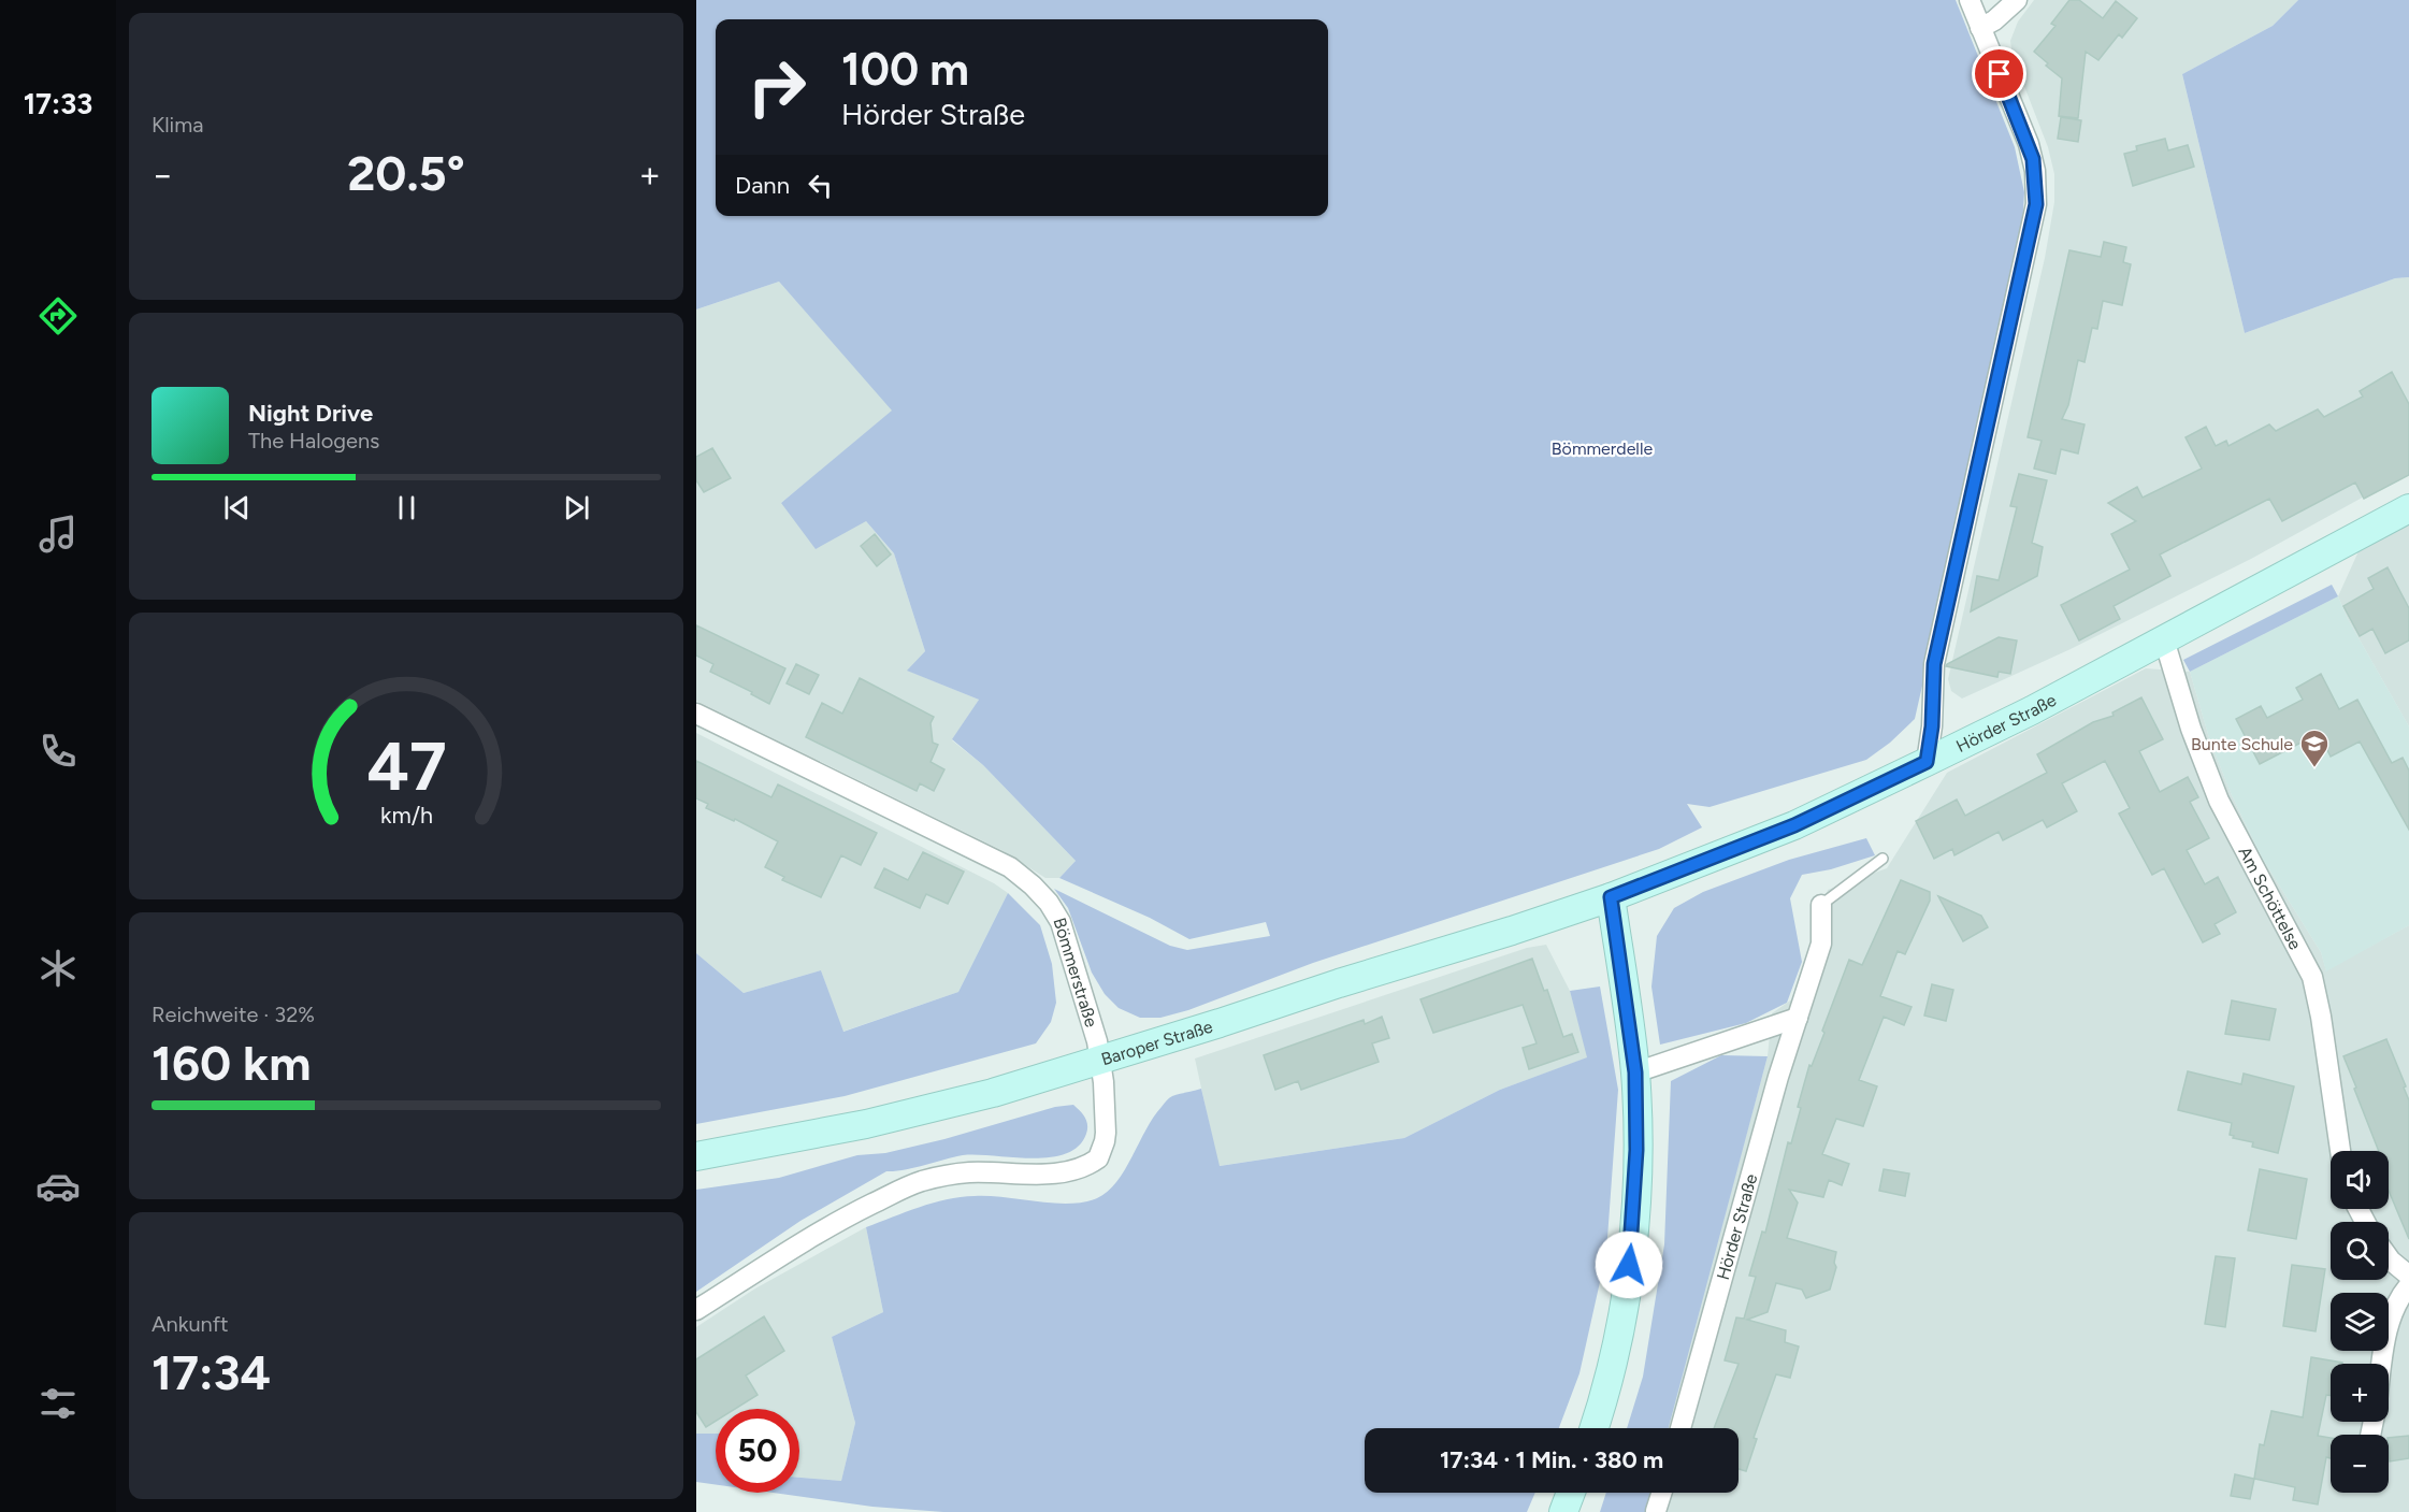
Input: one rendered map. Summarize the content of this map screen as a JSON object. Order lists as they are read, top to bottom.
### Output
{
  "streets": {
    "main road": ["Hörder Straße", "Baroper Straße"],
    "street": ["Am Schöttelse", "Bömmerstraße"]
  },
  "crossings": [
    ["Hörder Straße", "Am Schöttelse"],
    ["Hörder Straße", "Baroper Straße"],
    ["Bömmerstraße", "Baroper Straße"]
  ],
  "parks": ["Bömmerdelle"],
  "places": {
    "school or university": ["Bunte Schule"]
  },
  "page": {
    "tabs": "17:33",
    "tile": [
      "Klima",
      ["Reichweite · 32%", "160 km"],
      ["Ankunft", "17:34"]
    ],
    "turn": ["100 m", "Hörder Straße"],
    "heat": ["−", "20.5°", "+"],
    "then": "Dann",
    "song": ["Night Drive", "The Halogens"],
    "map_buttons": ["+", "−"],
    "limit": "50",
    "trip": "17:34 · 1 Min. · 380 m",
    "gauge": ["47", "km/h"]
  }
}
